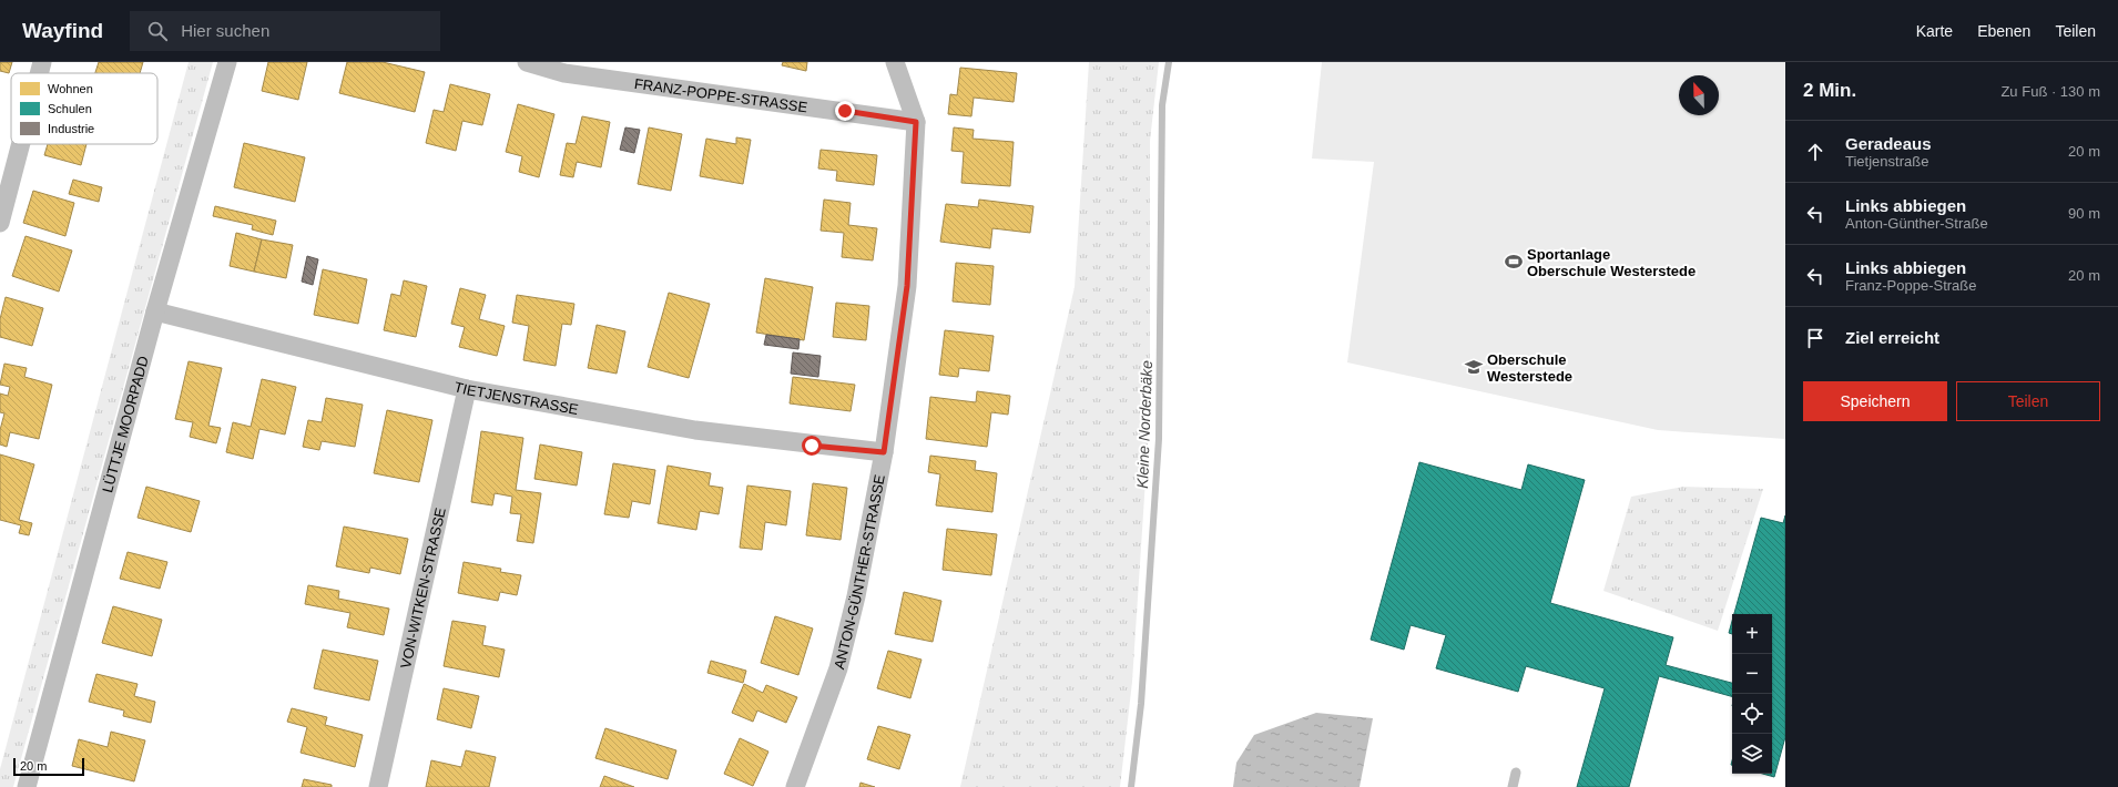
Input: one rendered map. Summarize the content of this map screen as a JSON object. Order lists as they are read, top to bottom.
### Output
{
  "streets": {
    "street": [
      "FRANZ-POPPE-STRASSE",
      "TIETJENSTRASSE",
      "LÜTTJE MOORPADD",
      "ANTON-GÜNTHER-STRASSE",
      "VON-WITKEN-STRASSE"
    ]
  },
  "crossings": [
    ["FRANZ-POPPE-STRASSE", "ANTON-GÜNTHER-STRASSE"],
    ["TIETJENSTRASSE", "LÜTTJE MOORPADD"],
    ["TIETJENSTRASSE", "ANTON-GÜNTHER-STRASSE"],
    ["TIETJENSTRASSE", "VON-WITKEN-STRASSE"]
  ],
  "water": ["Kleine Norderbäke"],
  "places": {
    "sports": ["Sportanlage Oberschule Westerstede"],
    "school or university": ["Oberschule Westerstede"]
  },
  "legend": ["Wohnen", "Schulen", "Industrie"],
  "scale_bar": "20 m",
  "north": "top",
  "page": {
    "header": "Wayfind",
    "search": "Hier suchen",
    "nav": ["Karte", "Ebenen", "Teilen"],
    "heading": ["2 Min.", "Zu Fuß · 130 m"],
    "list": [
      ["Geradeaus", "Tietjenstraße", "20 m"],
      ["Links abbiegen", "Anton-Günther-Straße", "90 m"],
      ["Links abbiegen", "Franz-Poppe-Straße", "20 m"],
      "Ziel erreicht"
    ],
    "buttons": ["Speichern", "Teilen"],
    "map_buttons": ["+", "−"],
    "scale": "20 m"
  }
}
